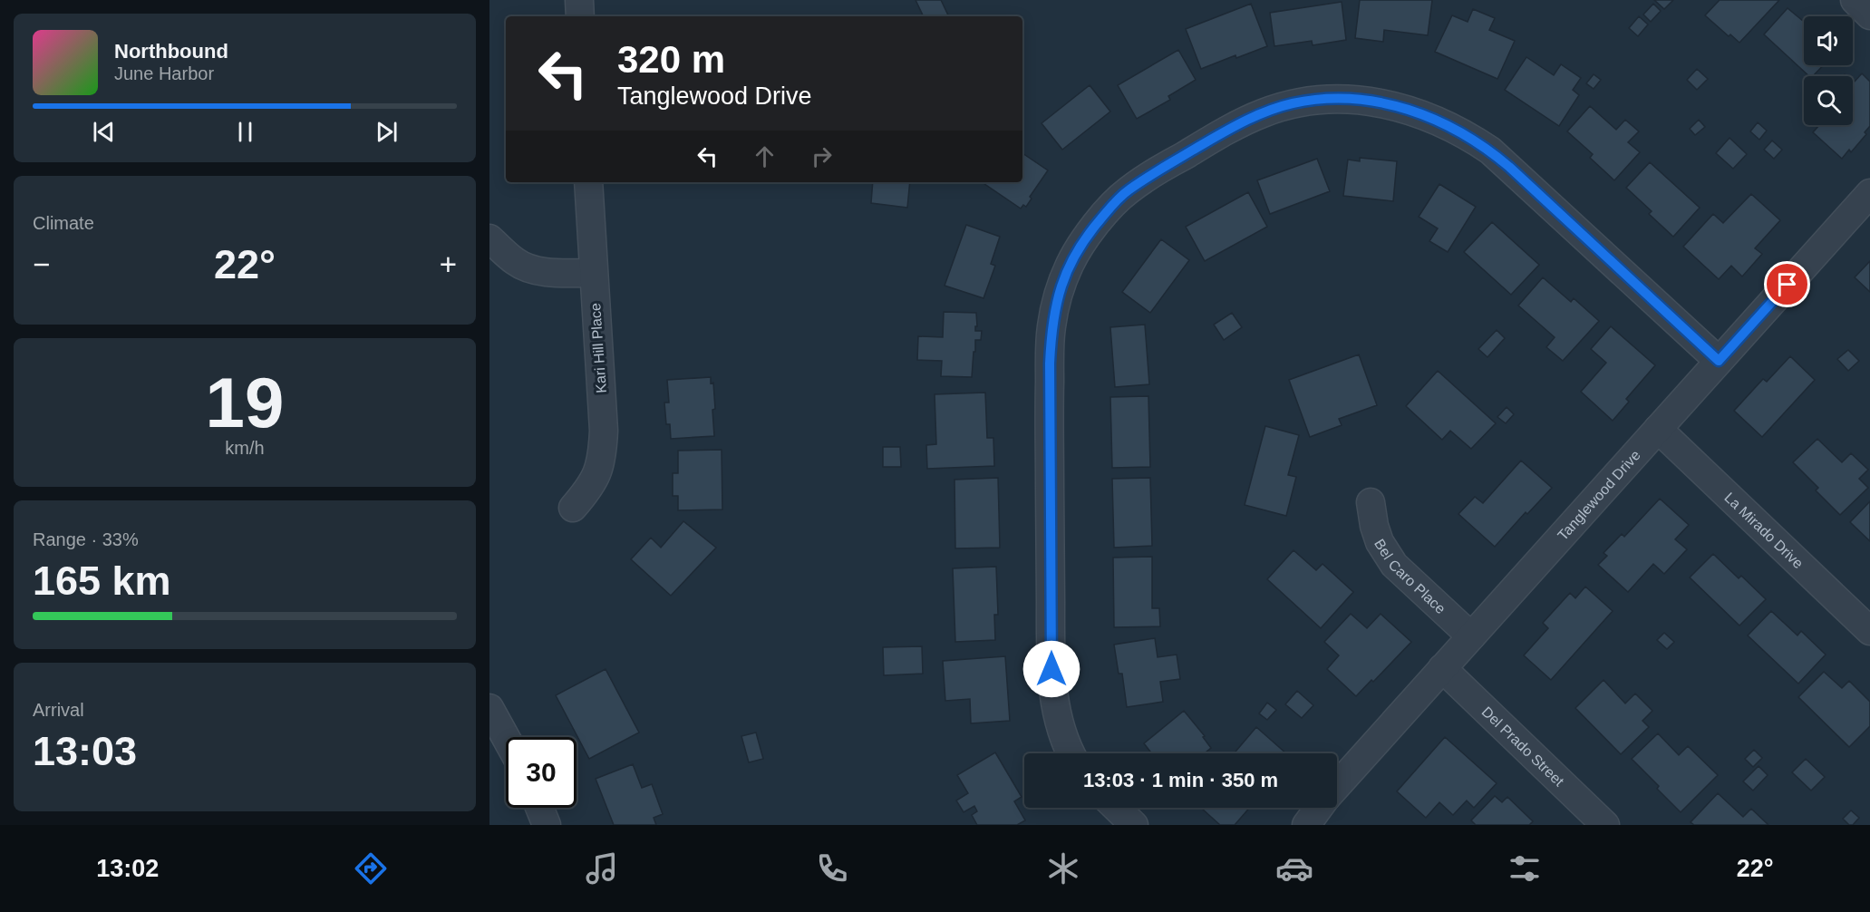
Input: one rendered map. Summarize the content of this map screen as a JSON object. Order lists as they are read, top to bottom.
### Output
{
  "streets": {
    "street": [
      "Kari Hill Place",
      "Tanglewood Drive",
      "La Mirado Drive",
      "Bel Caro Place",
      "Del Prado Street"
    ]
  },
  "crossings": [
    ["Tanglewood Drive", "La Mirado Drive"],
    ["Tanglewood Drive", "Bel Caro Place"],
    ["Tanglewood Drive", "Del Prado Street"]
  ],
  "page": {
    "turn": ["320 m", "Tanglewood Drive"],
    "song": ["Northbound", "June Harbor"],
    "tile": [
      "Climate",
      ["19", "km/h"],
      ["Range · 33%", "165 km"],
      ["Arrival", "13:03"]
    ],
    "heat": ["−", "22°", "+"],
    "limit": "30",
    "trip": "13:03 · 1 min · 350 m",
    "tabs": ["13:02", "22°"]
  }
}
